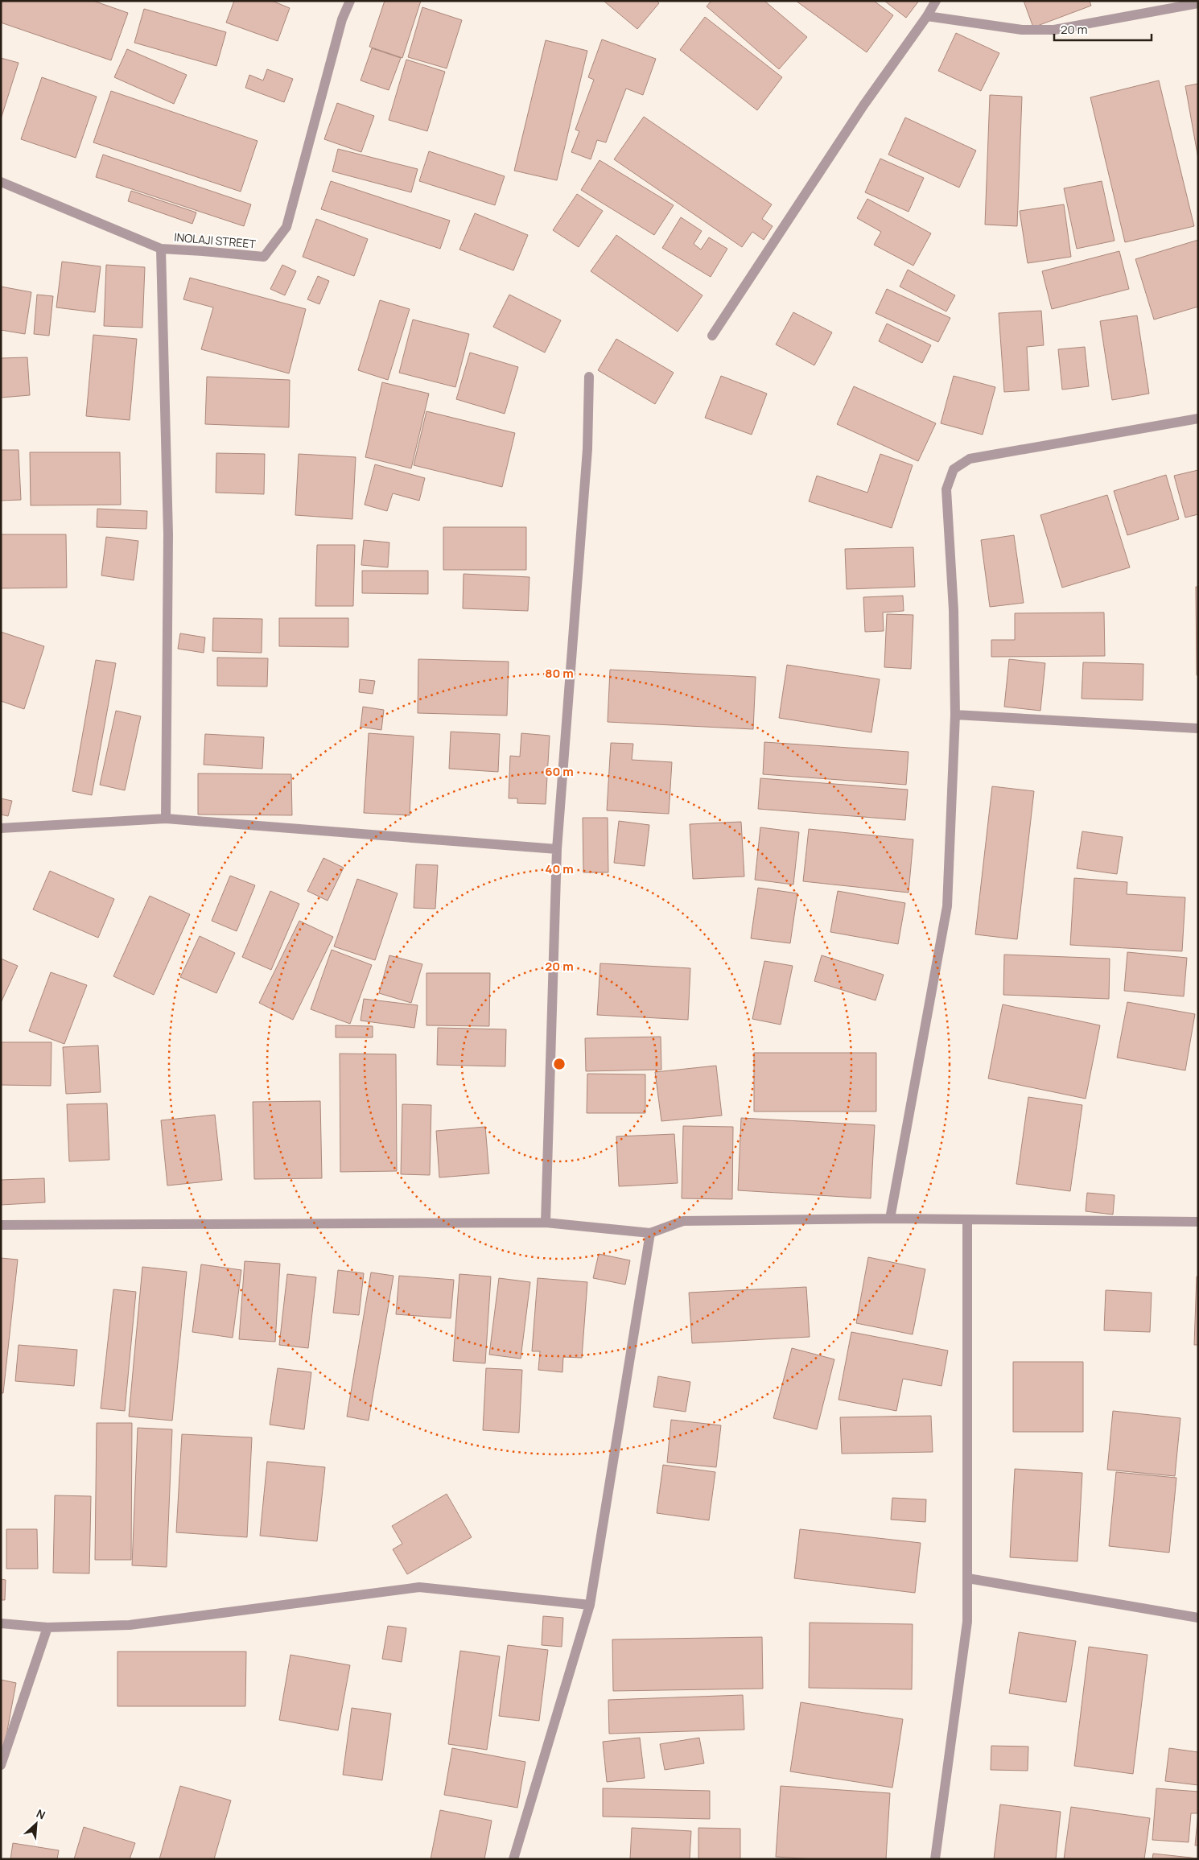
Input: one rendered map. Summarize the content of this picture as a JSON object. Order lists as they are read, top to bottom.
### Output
{
  "streets": {
    "street": ["INOLAJI STREET"]
  },
  "scale_bar": "20 m",
  "north": "top right",
  "rings": [
    "80 m",
    "60 m",
    "40 m",
    "20 m"
  ]
}
